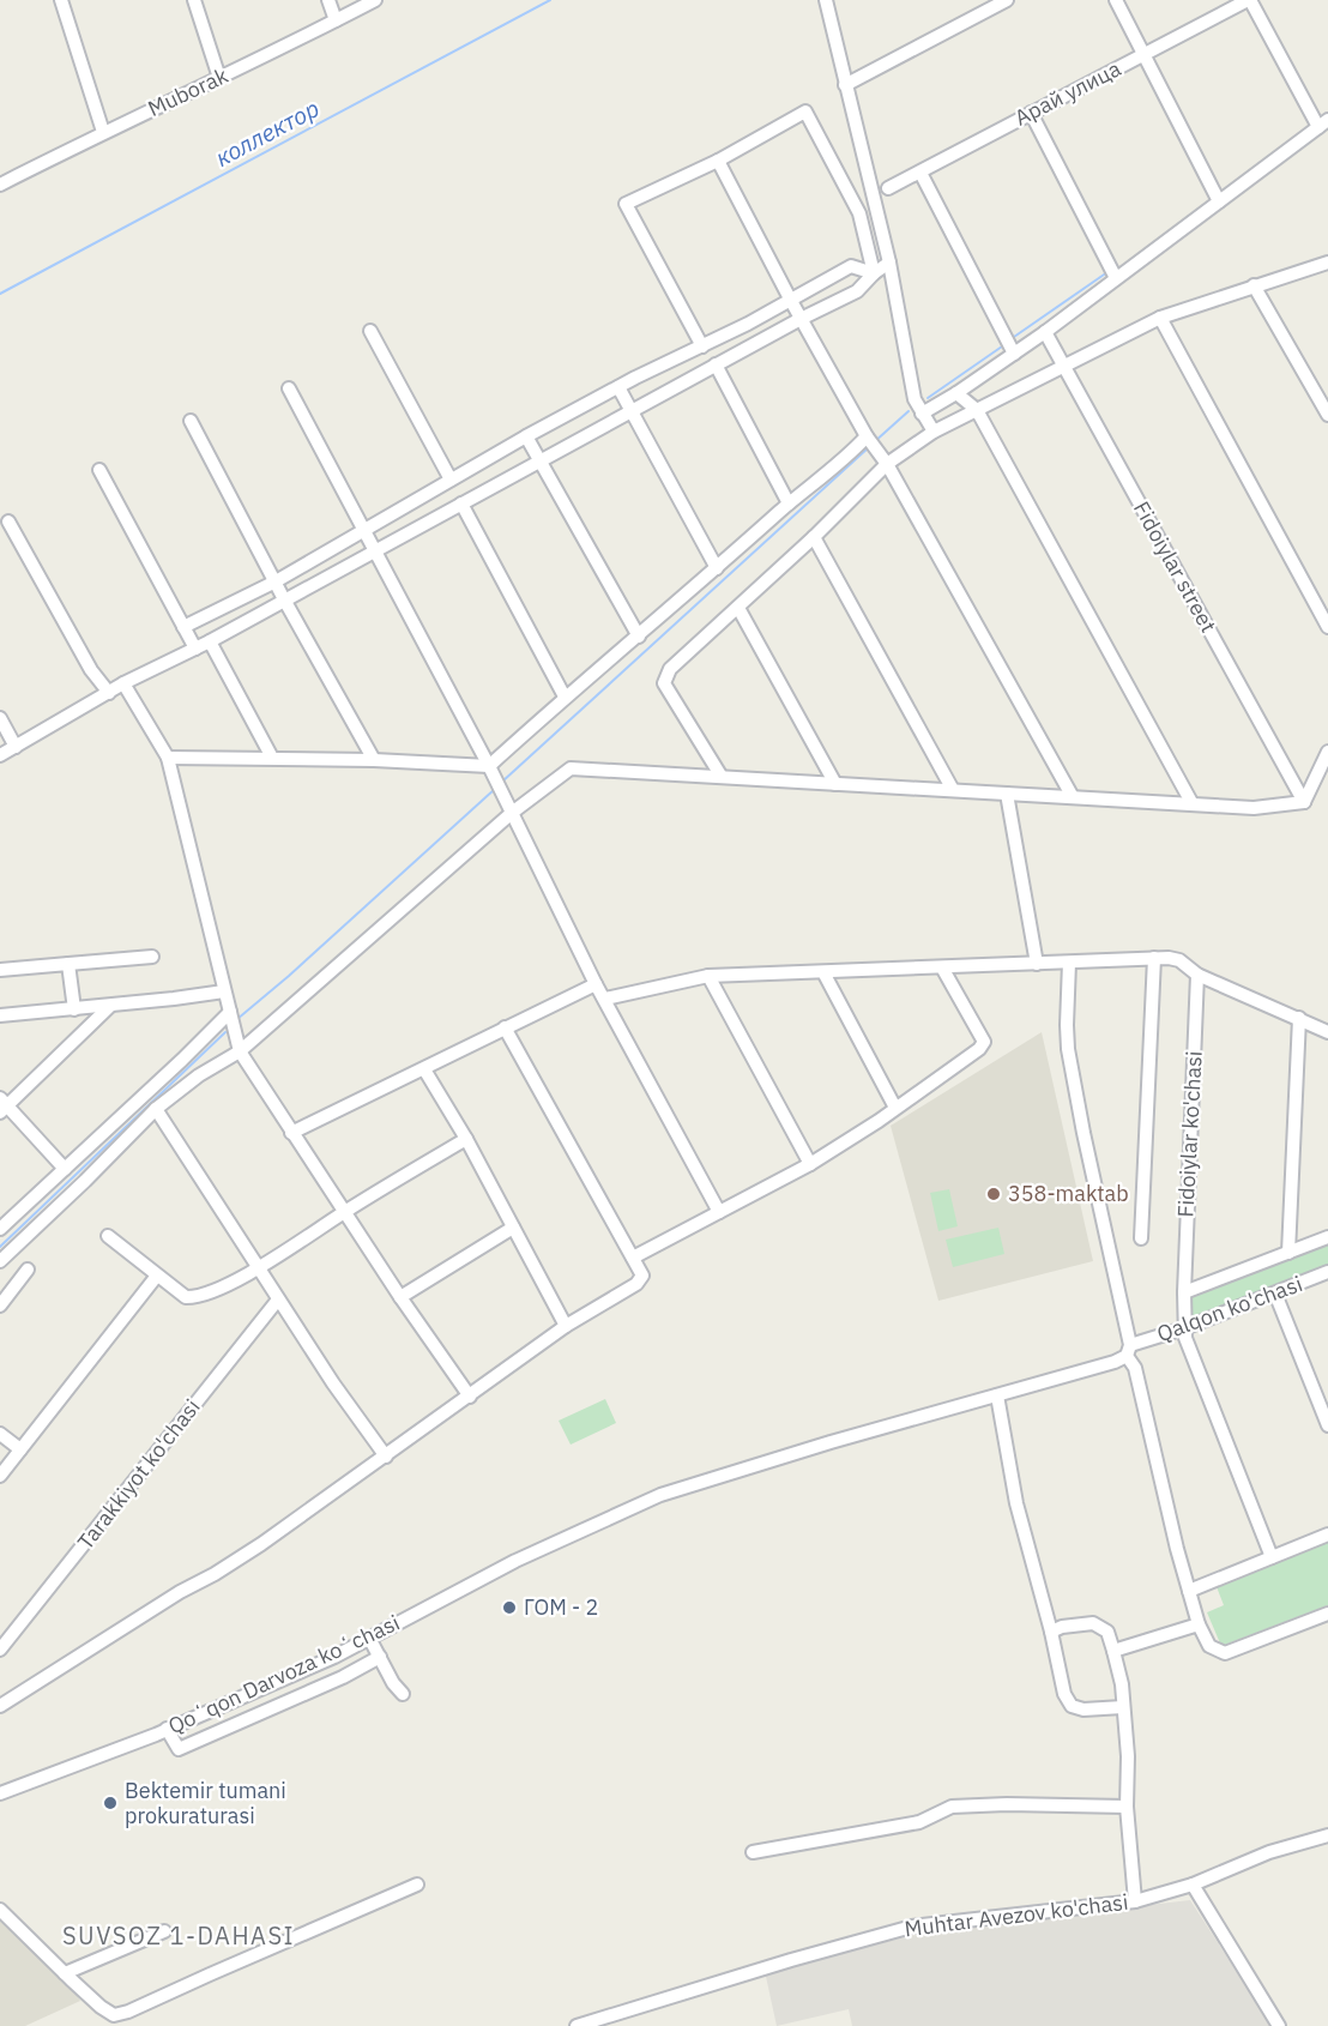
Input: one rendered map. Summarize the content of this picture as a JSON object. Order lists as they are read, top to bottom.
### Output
{
  "streets": {
    "street": [
      "Muborak",
      "Арай улица",
      "Fidoiylar street",
      "Fidoiylar ko'chasi",
      "Qalqon ko'chasi",
      "Tarakkiyot ko'chasi",
      "Qoʻqon Darvoza koʻchasi",
      "Muhtar Avezov ko'chasi"
    ]
  },
  "crossings": [
    ["Fidoiylar ko'chasi", "Qalqon ko'chasi"],
    ["Qalqon ko'chasi", "Qoʻqon Darvoza koʻchasi"]
  ],
  "districts": ["SUVSOZ 1-DAHASI"],
  "water": ["коллектор"],
  "places": ["358-maktab", "ГОМ - 2", "Bektemir tumani prokuraturasi"]
}
